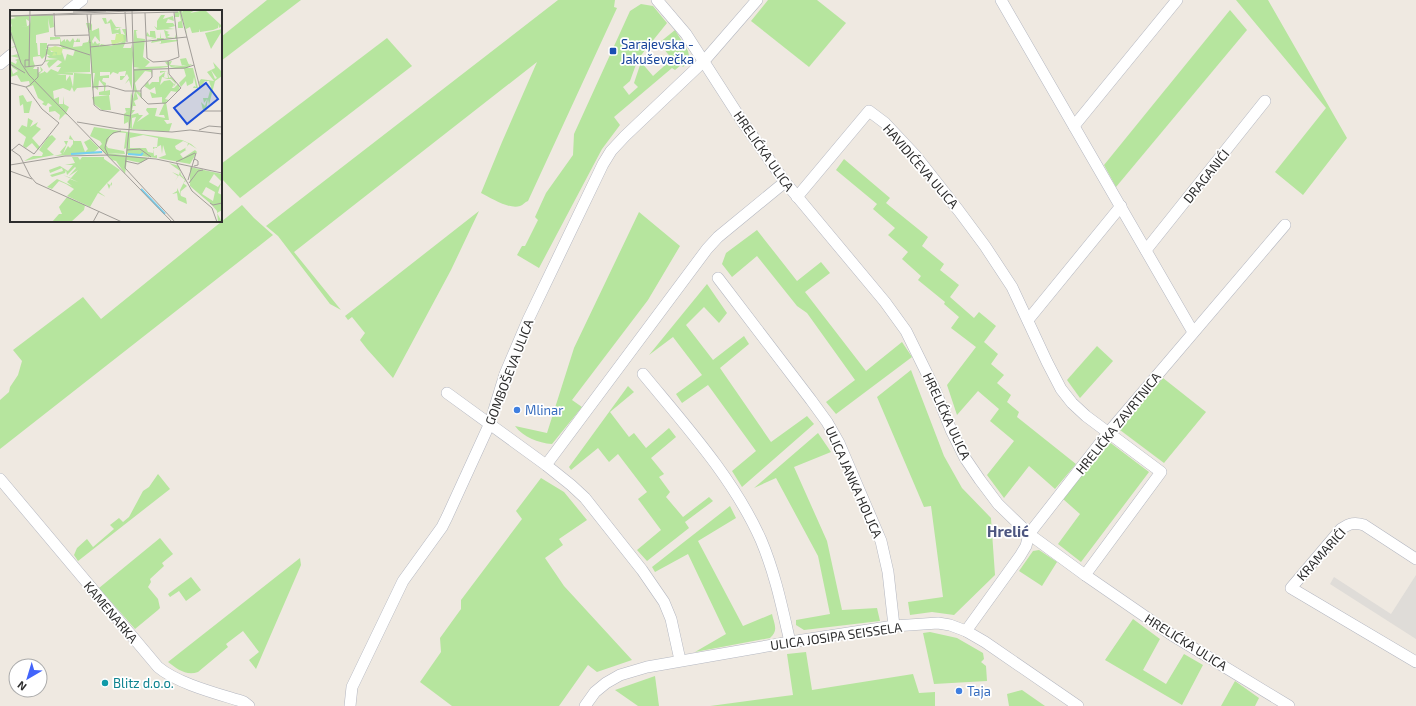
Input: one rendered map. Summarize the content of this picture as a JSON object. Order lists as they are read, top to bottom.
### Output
{
  "streets": {
    "street": [
      "HRELIĆKA ULICA",
      "HAVIDIĆEVA ULICA",
      "DRAGANIĆI",
      "GOMBOŠEVA ULICA",
      "HRELIĆKA ZAVRTNICA",
      "ULICA JANKA HOLJCA",
      "KRAMARIĆI",
      "KAMENARKA",
      "ULICA JOSIPA SEISSELA"
    ]
  },
  "crossings": [
    ["HRELIĆKA ULICA", "HAVIDIĆEVA ULICA"],
    ["HRELIĆKA ULICA", "GOMBOŠEVA ULICA"],
    ["HRELIĆKA ULICA", "HRELIĆKA ZAVRTNICA"],
    ["HAVIDIĆEVA ULICA", "HRELIĆKA ZAVRTNICA"],
    ["HRELIĆKA ZAVRTNICA", "ULICA JOSIPA SEISSELA"],
    ["ULICA JANKA HOLJCA", "ULICA JOSIPA SEISSELA"]
  ],
  "districts": ["Hrelić"],
  "places": {
    "transit": ["Sarajevska - Jakuševečka"],
    "other": ["Mlinar", "Blitz d.o.o.", "Taja"]
  },
  "north": "bottom left"
}
